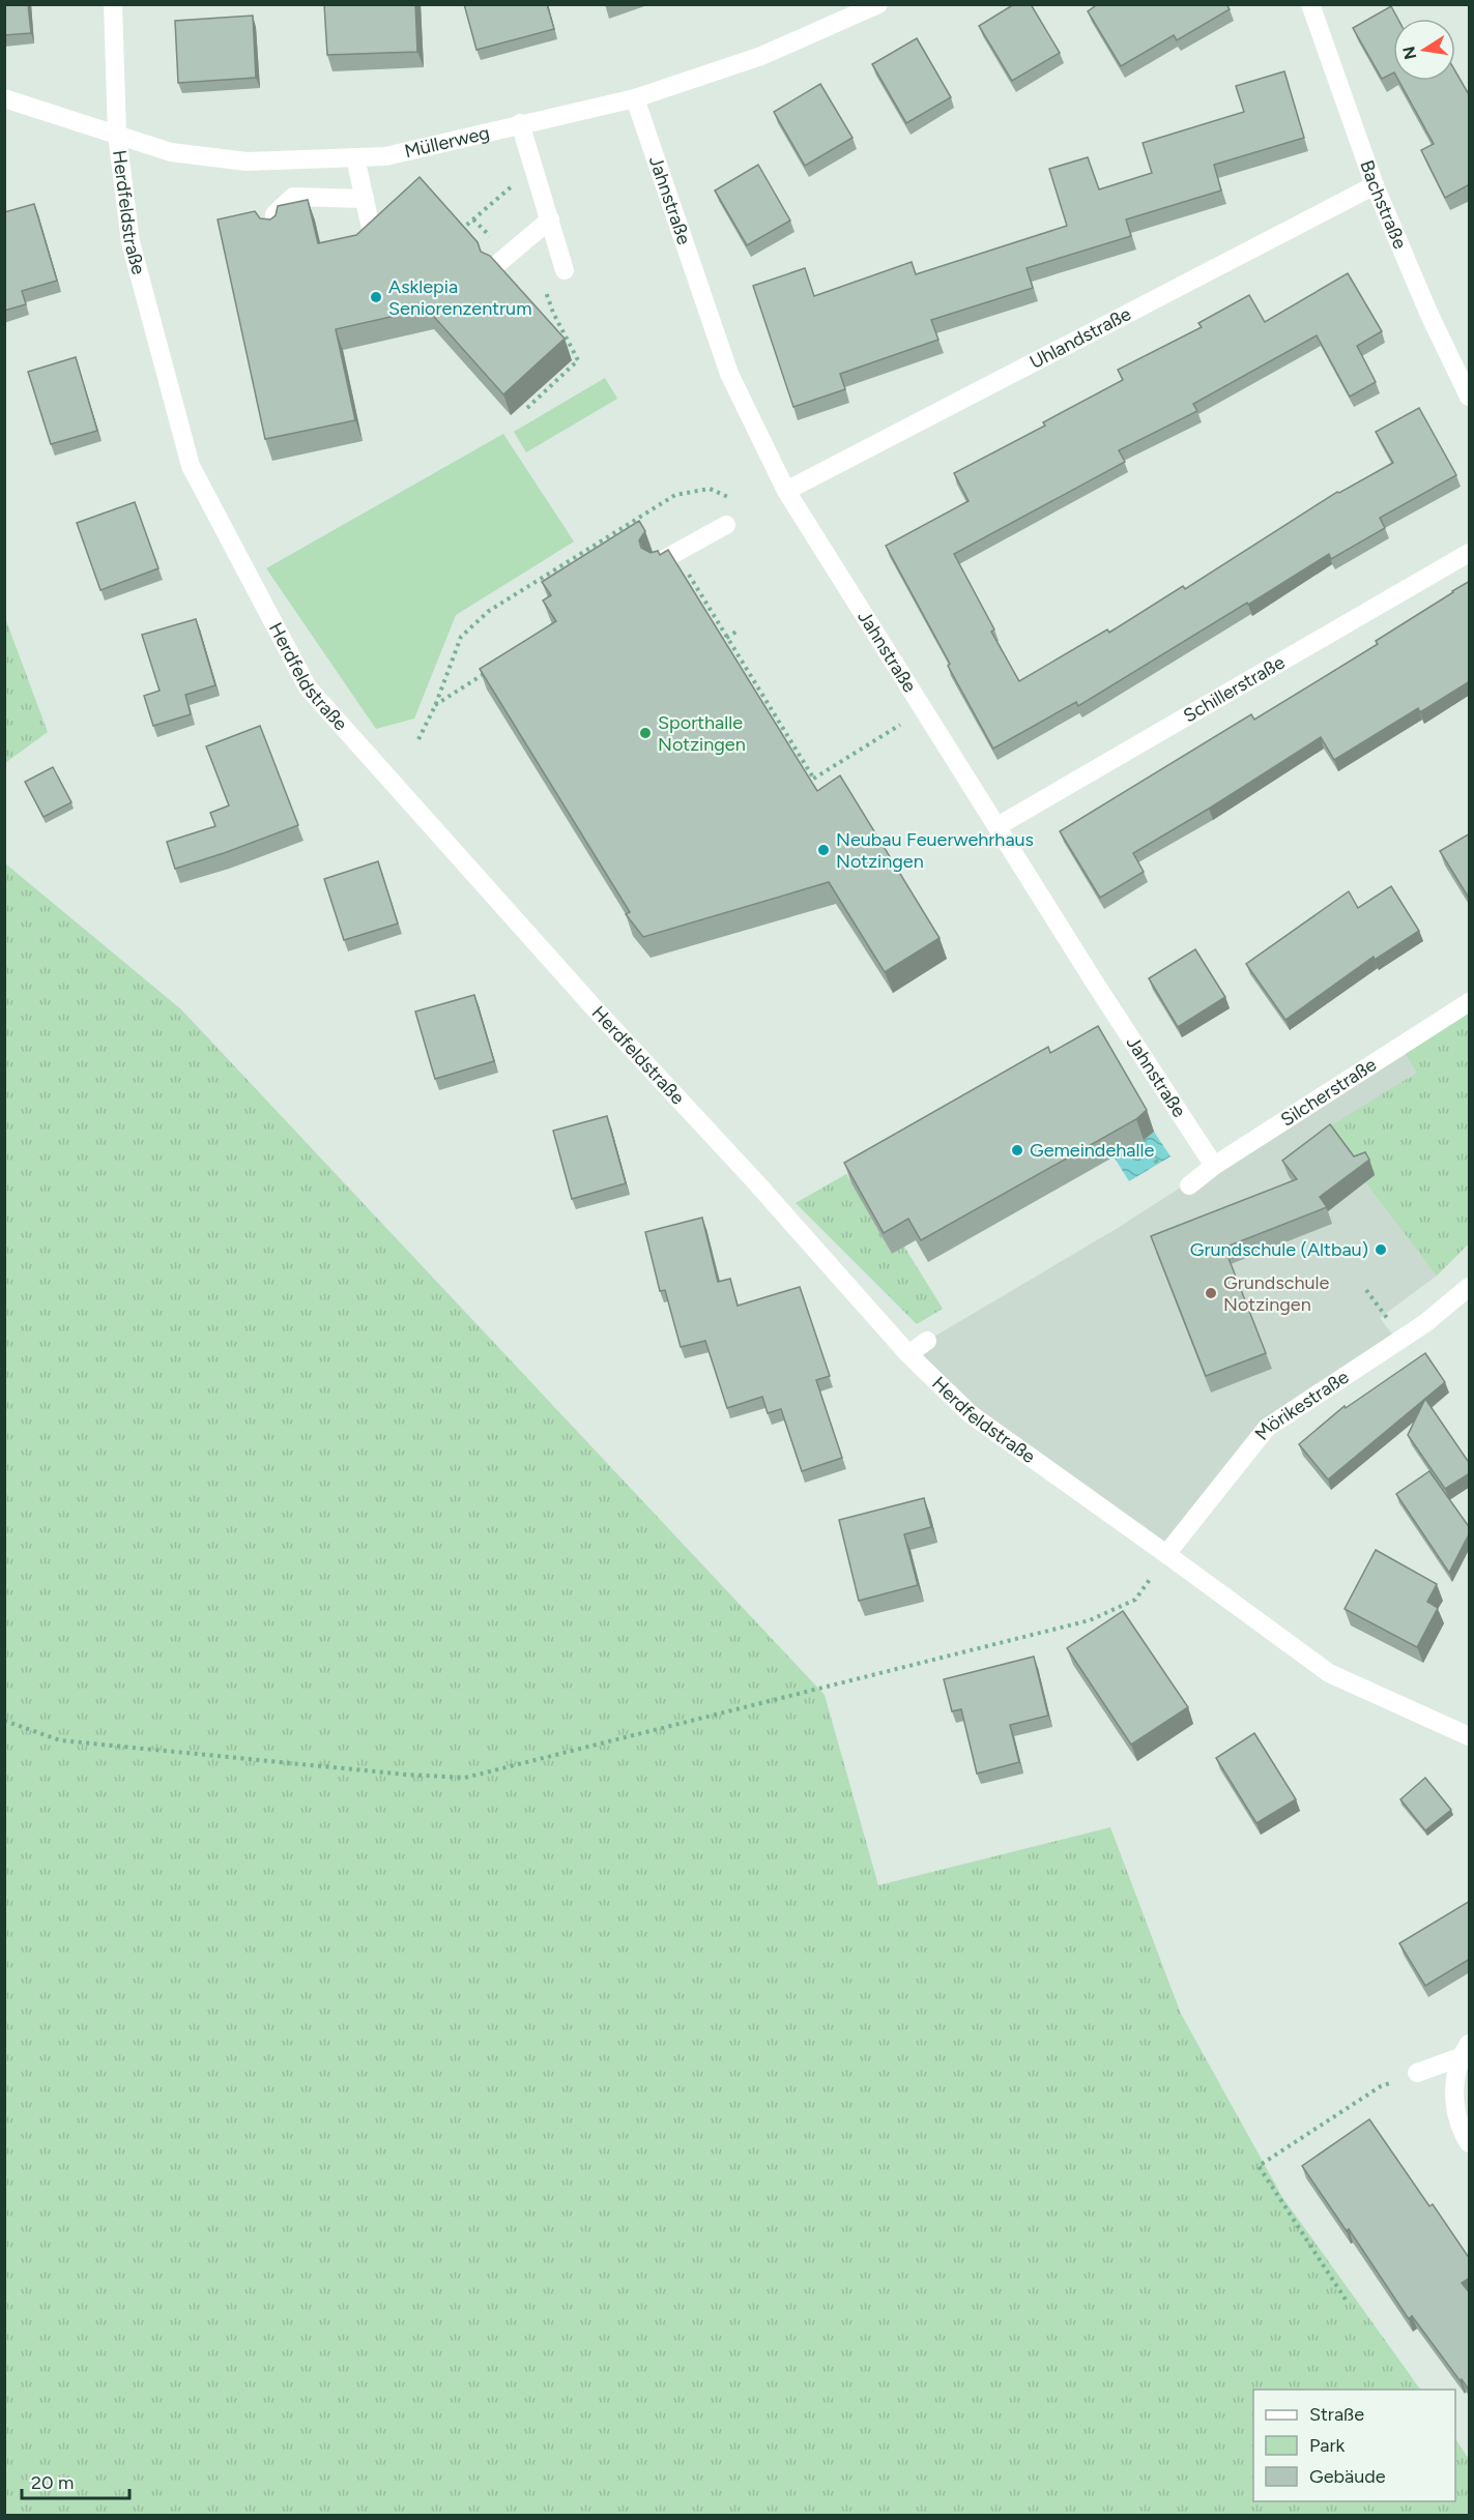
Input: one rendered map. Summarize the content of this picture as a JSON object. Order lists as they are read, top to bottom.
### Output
{
  "streets": {
    "street": [
      "Müllerweg",
      "Jahnstraße",
      "Bachstraße",
      "Herdfeldstraße",
      "Uhlandstraße",
      "Schillerstraße",
      "Silcherstraße",
      "Mörikestraße"
    ]
  },
  "crossings": [
    ["Müllerweg", "Jahnstraße"],
    ["Müllerweg", "Herdfeldstraße"],
    ["Jahnstraße", "Uhlandstraße"],
    ["Jahnstraße", "Schillerstraße"],
    ["Jahnstraße", "Silcherstraße"],
    ["Bachstraße", "Uhlandstraße"],
    ["Herdfeldstraße", "Mörikestraße"]
  ],
  "places": [
    "Asklepia Seniorenzentrum",
    "Sporthalle Notzingen",
    "Neubau Feuerwehrhaus Notzingen",
    "Gemeindehalle",
    "Grundschule (Altbau)",
    "Grundschule Notzingen"
  ],
  "legend": ["Straße", "Park", "Gebäude"],
  "scale_bar": "20 m",
  "north": "left"
}
